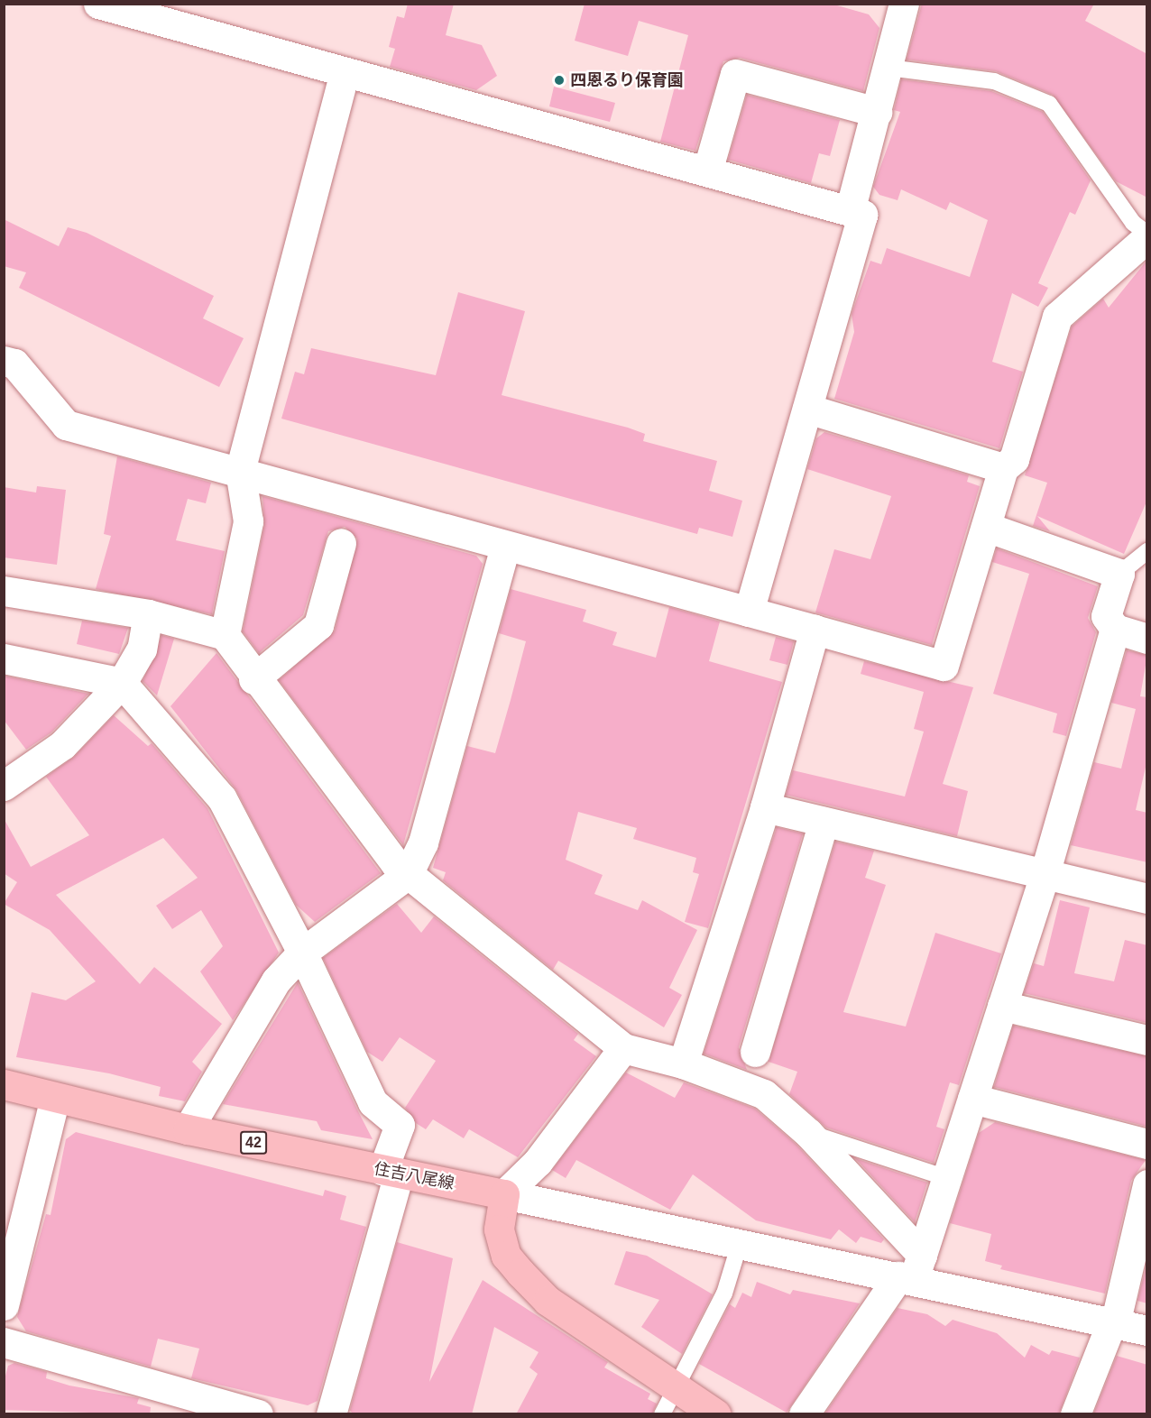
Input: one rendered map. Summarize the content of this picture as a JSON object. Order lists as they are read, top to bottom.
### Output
{
  "streets": {
    "main road": ["42", "住吉八尾線"]
  },
  "places": ["四恩るり保育園"]
}
